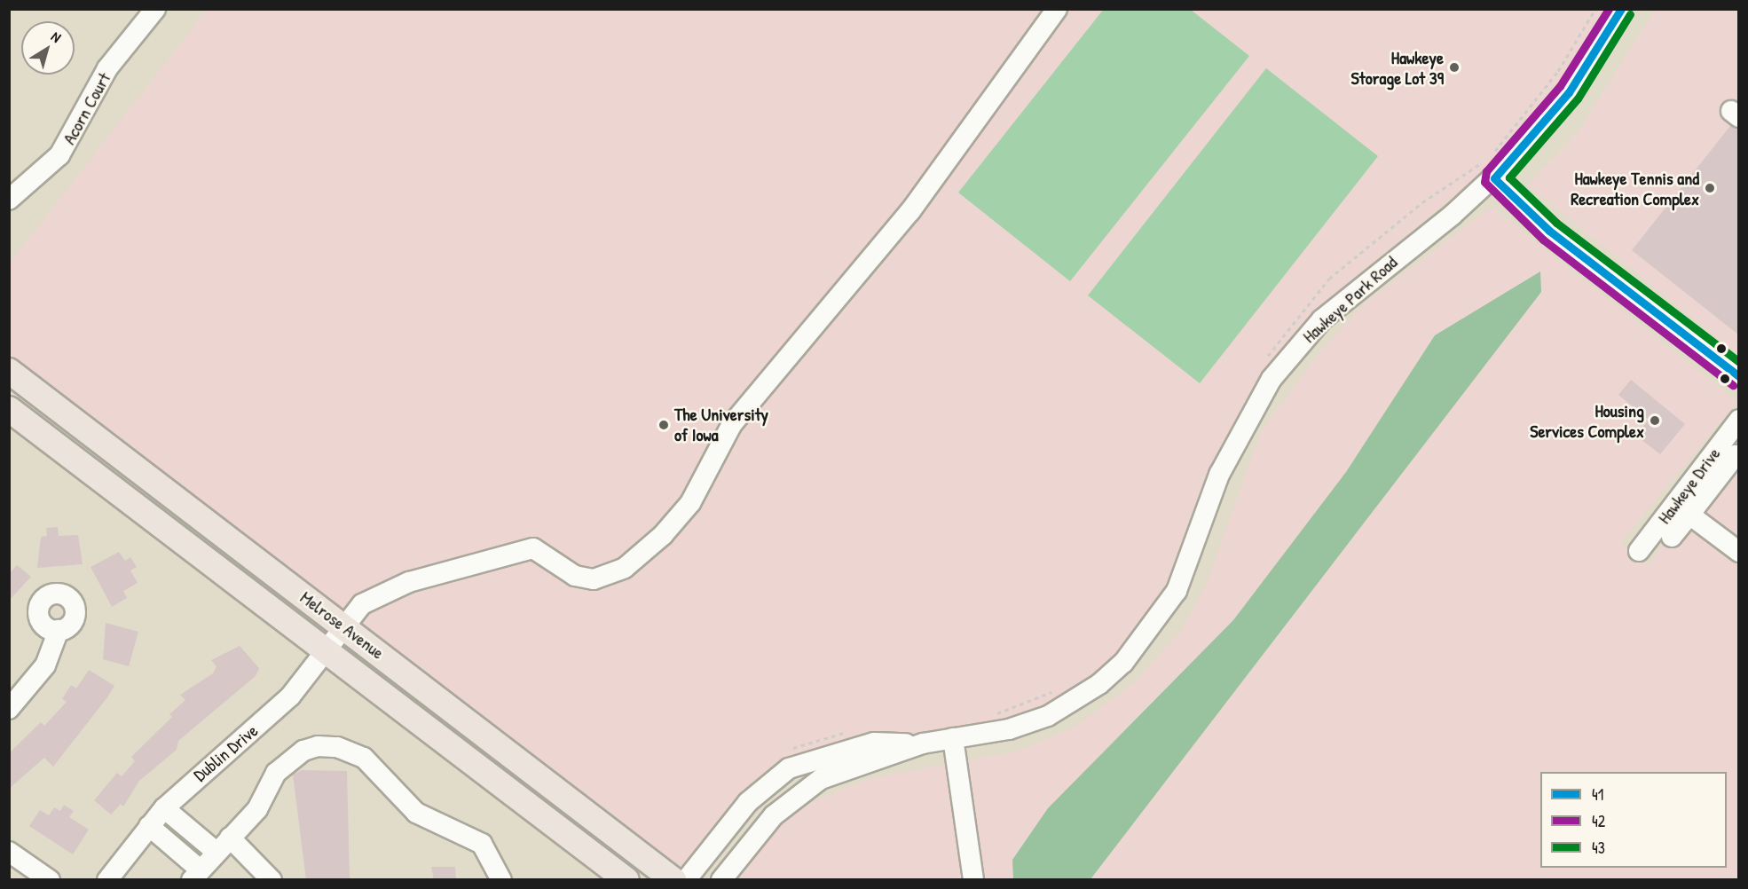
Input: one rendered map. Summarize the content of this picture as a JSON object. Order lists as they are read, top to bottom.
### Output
{
  "streets": {
    "main road": ["Melrose Avenue"],
    "street": [
      "Acorn Court",
      "Hawkeye Park Road",
      "Hawkeye Drive",
      "Dublin Drive"
    ]
  },
  "crossings": [
    ["Melrose Avenue", "Dublin Drive"]
  ],
  "places": [
    "Hawkeye Storage Lot 39",
    "Hawkeye Tennis and Recreation Complex",
    "Housing Services Complex",
    "The University of Iowa"
  ],
  "lines": ["transit line 41", "transit line 42", "transit line 43"],
  "legend": ["41", "42", "43"],
  "north": "top right"
}
